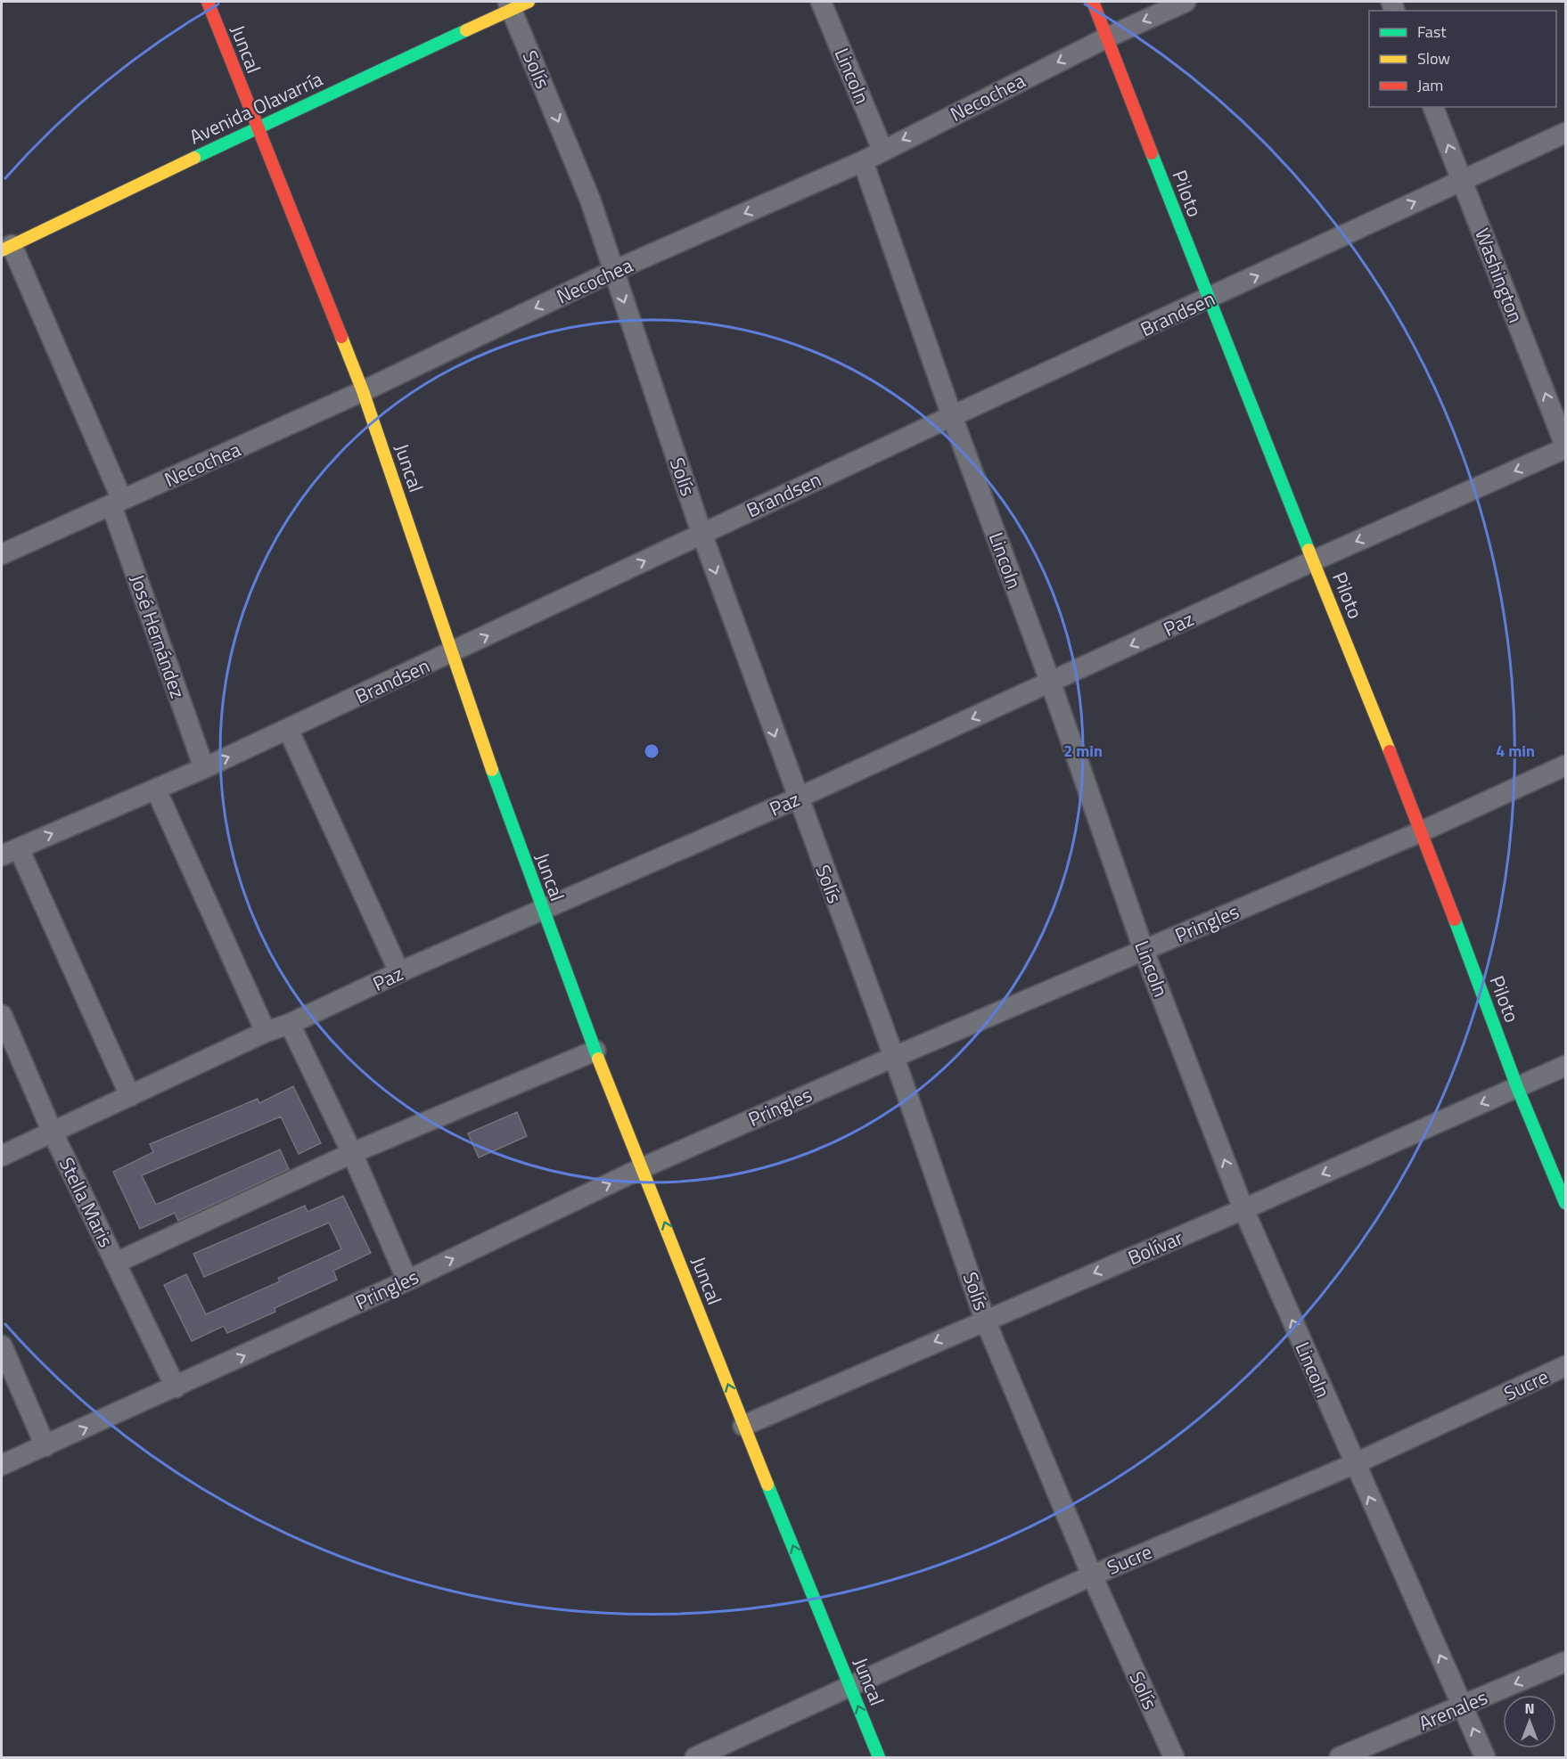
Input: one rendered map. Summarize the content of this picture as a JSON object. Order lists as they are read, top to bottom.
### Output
{
  "streets": {
    "street": [
      "Juncal",
      "Solís",
      "Lincoln",
      "Necochea",
      "Avenida Olavarría",
      "Piloto",
      "Washington",
      "Brandsen",
      "Paz",
      "José Hernández",
      "Pringles",
      "Stella Maris",
      "Bolívar",
      "Sucre",
      "Arenales"
    ]
  },
  "crossings": [
    ["Juncal", "Necochea"],
    ["Juncal", "Avenida Olavarría"],
    ["Juncal", "Brandsen"],
    ["Juncal", "Paz"],
    ["Juncal", "Pringles"],
    ["Juncal", "Bolívar"],
    ["Juncal", "Sucre"],
    ["Solís", "Necochea"],
    ["Solís", "Avenida Olavarría"],
    ["Solís", "Brandsen"],
    ["Solís", "Paz"],
    ["Solís", "Pringles"],
    ["Solís", "Bolívar"],
    ["Solís", "Sucre"],
    ["Lincoln", "Necochea"],
    ["Lincoln", "Brandsen"],
    ["Lincoln", "Paz"],
    ["Lincoln", "Pringles"],
    ["Lincoln", "Bolívar"],
    ["Lincoln", "Sucre"],
    ["Lincoln", "Arenales"],
    ["Necochea", "Piloto"],
    ["Necochea", "José Hernández"],
    ["Avenida Olavarría", "José Hernández"],
    ["Piloto", "Brandsen"],
    ["Piloto", "Paz"],
    ["Piloto", "Pringles"],
    ["Piloto", "Bolívar"],
    ["Washington", "Brandsen"],
    ["Washington", "Paz"],
    ["Brandsen", "José Hernández"],
    ["Paz", "Stella Maris"],
    ["Pringles", "Stella Maris"]
  ],
  "one_way": [
    "Solís",
    "Lincoln",
    "Necochea",
    "Washington",
    "Brandsen",
    "Paz",
    "Bolívar",
    "Arenales"
  ],
  "legend": ["Fast", "Slow", "Jam"],
  "north": "top",
  "rings": ["2 min", "4 min"]
}
